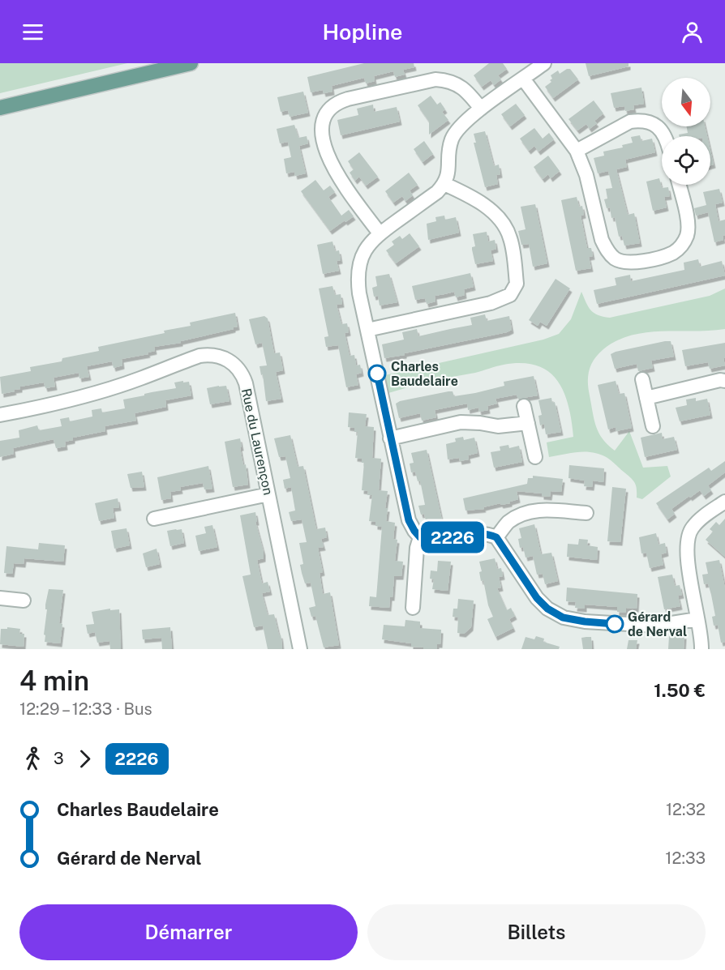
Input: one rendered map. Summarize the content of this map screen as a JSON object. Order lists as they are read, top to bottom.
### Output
{
  "streets": {
    "street": ["Rue du Laurençon"]
  },
  "places": ["Charles Baudelaire", "Gérard de Nerval"],
  "lines": ["bus line 2226"],
  "north": "bottom",
  "page": {
    "header": "Hopline",
    "on_map": "2226",
    "heading": ["4 min", "12:29 – 12:33 · Bus", "1.50 €"],
    "legs": ["3", "2226"],
    "list": [
      {
        "name": "Charles Baudelaire",
        "value": "12:32"
      },
      {
        "name": "Gérard de Nerval",
        "value": "12:33"
      }
    ],
    "buttons": ["Démarrer", "Billets"]
  }
}
